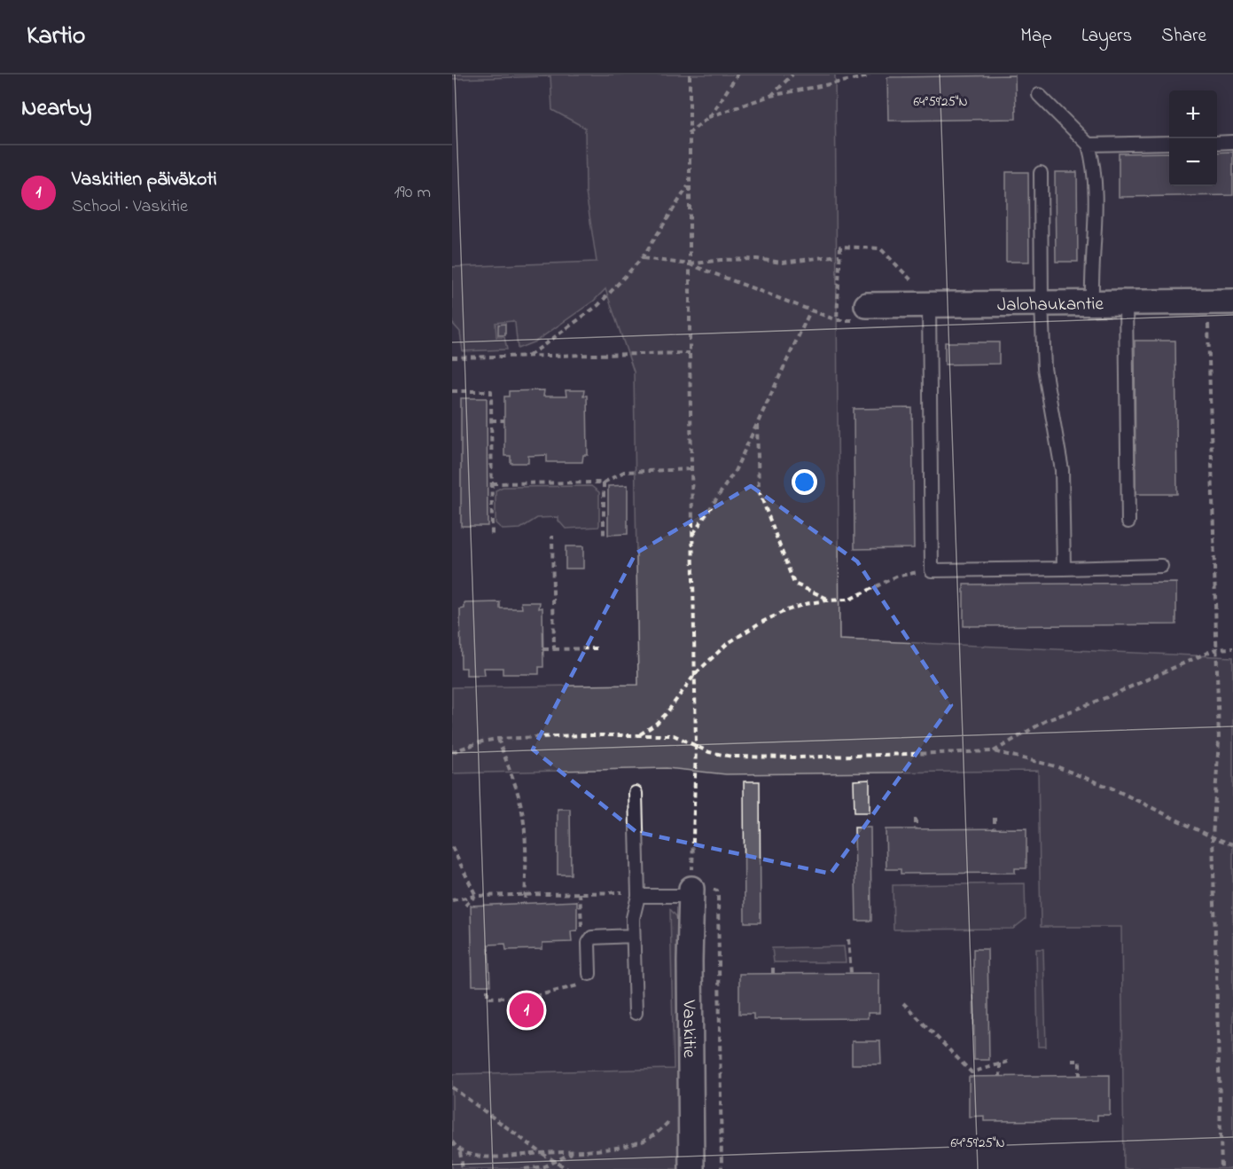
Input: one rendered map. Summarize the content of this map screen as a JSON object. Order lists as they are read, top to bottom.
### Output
{
  "streets": {
    "street": ["Jalohaukantie", "Vaskitie"]
  },
  "page": {
    "header": "Kartio",
    "nav": ["Map", "Layers", "Share"],
    "heading": "Nearby",
    "map_buttons": ["+", "−"],
    "list": [
      {
        "mark": "1",
        "name": "Vaskitien päiväkoti",
        "note": "School · Vaskitie",
        "value": "190 m"
      }
    ],
    "pins": "1"
  },
  "coordinates": ["64°59'25\"N"]
}
